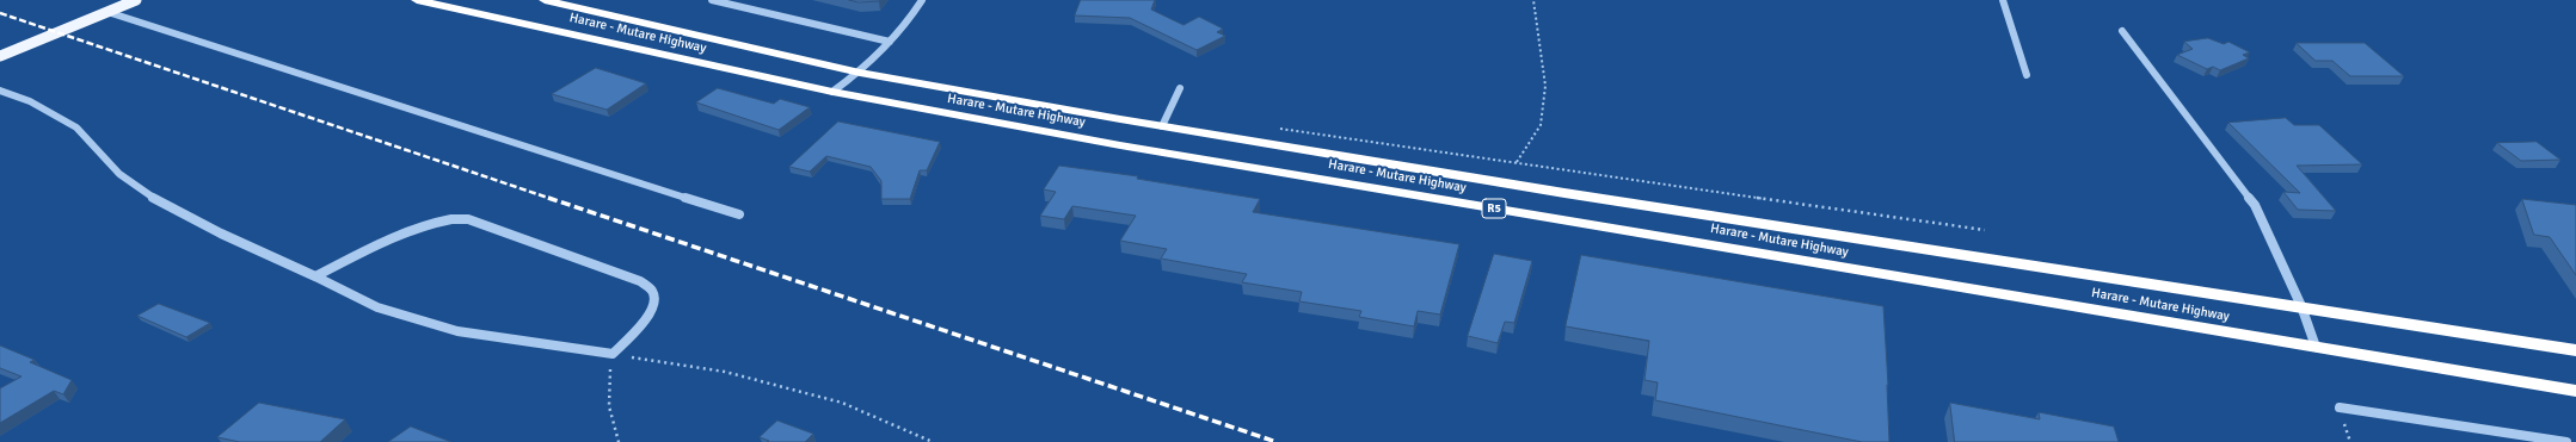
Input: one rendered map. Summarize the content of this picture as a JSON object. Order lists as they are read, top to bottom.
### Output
{
  "streets": {
    "highway": ["Harare - Mutare Highway", "R5"]
  }
}
